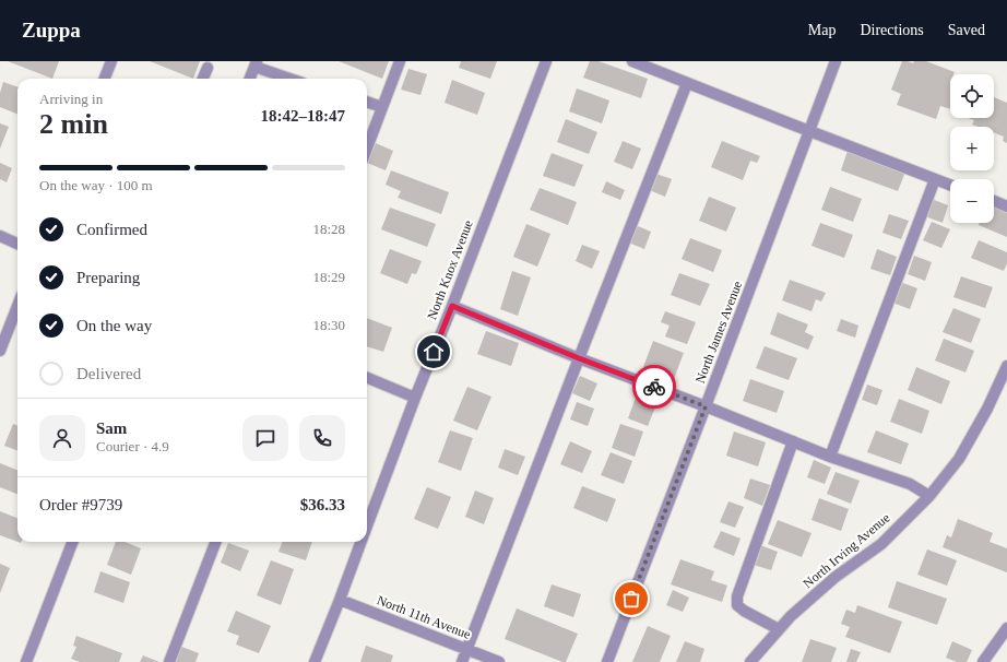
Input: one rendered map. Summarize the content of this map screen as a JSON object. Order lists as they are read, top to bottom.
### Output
{
  "streets": {
    "street": [
      "North Knox Avenue",
      "North James Avenue",
      "North Irving Avenue",
      "North 11th Avenue"
    ]
  },
  "crossings": [
    ["North Knox Avenue", "North 11th Avenue"]
  ],
  "page": {
    "header": "Zuppa",
    "nav": ["Map", "Directions", "Saved"],
    "map_buttons": ["+", "−"],
    "heading": ["2 min", "Arriving in", "18:42–18:47"],
    "panel": [
      "Sam",
      "Courier · 4.9",
      "Order #9739",
      "$36.33"
    ],
    "bar": "On the way · 100 m",
    "list": [
      ["Confirmed", "18:28"],
      ["Preparing", "18:29"],
      ["On the way", "18:30"],
      "Delivered"
    ]
  }
}
